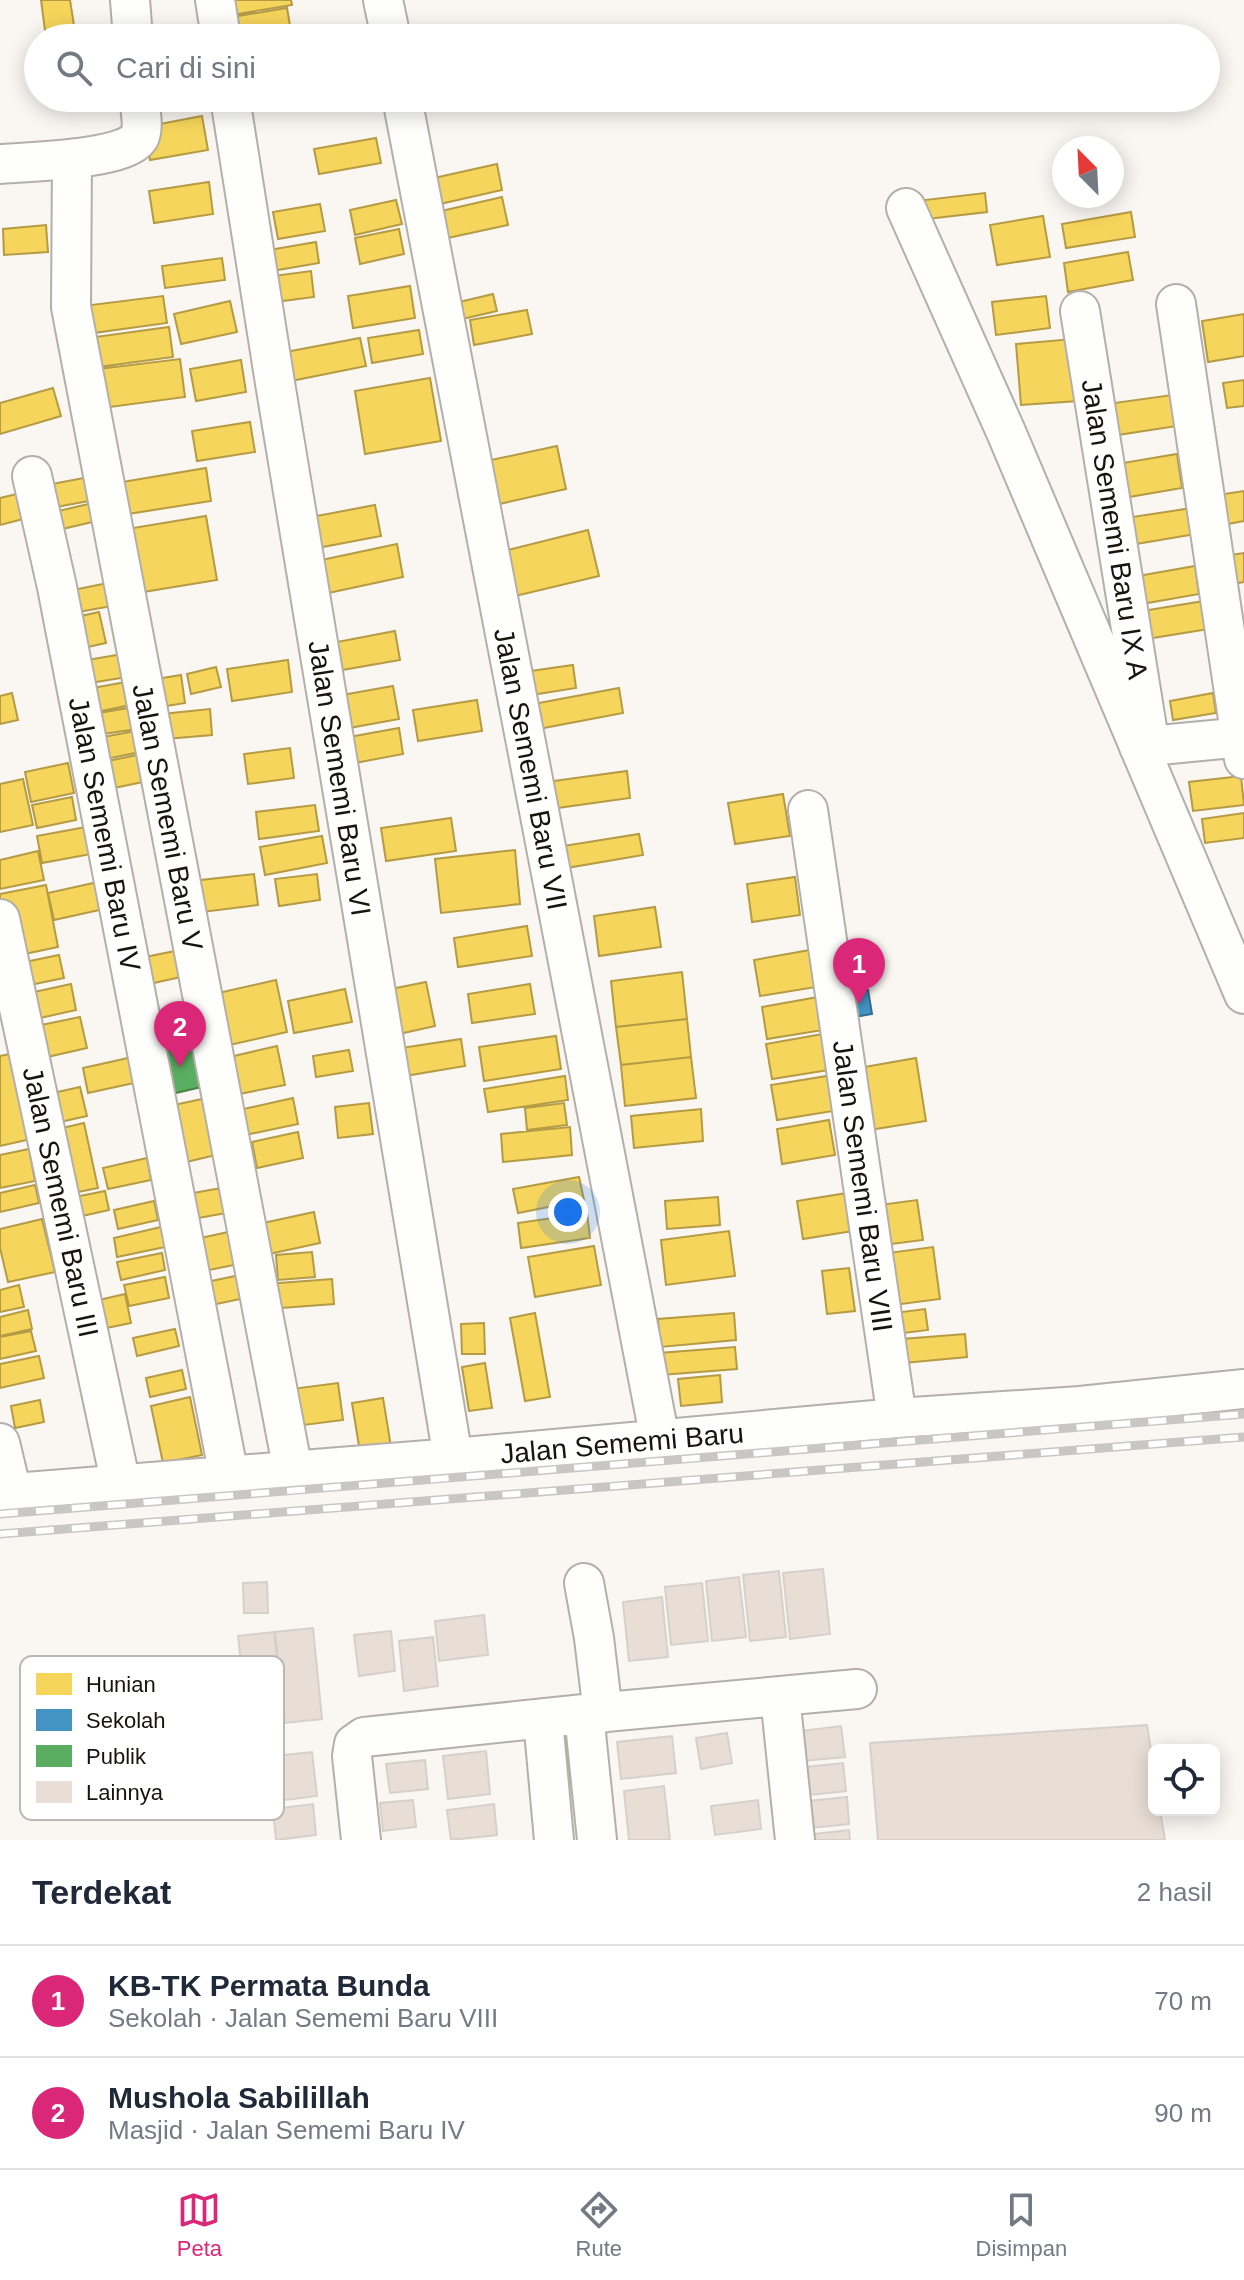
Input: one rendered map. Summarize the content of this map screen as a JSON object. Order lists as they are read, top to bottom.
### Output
{
  "streets": {
    "street": [
      "Jalan Sememi Baru IX A",
      "Jalan Sememi Baru VII",
      "Jalan Sememi Baru VI",
      "Jalan Sememi Baru V",
      "Jalan Sememi Baru IV",
      "Jalan Sememi Baru VIII",
      "Jalan Sememi Baru III",
      "Jalan Sememi Baru"
    ]
  },
  "crossings": [
    ["Jalan Sememi Baru VII", "Jalan Sememi Baru"],
    ["Jalan Sememi Baru VI", "Jalan Sememi Baru"],
    ["Jalan Sememi Baru V", "Jalan Sememi Baru"],
    ["Jalan Sememi Baru IV", "Jalan Sememi Baru"],
    ["Jalan Sememi Baru VIII", "Jalan Sememi Baru"],
    ["Jalan Sememi Baru III", "Jalan Sememi Baru"]
  ],
  "legend": [
    "Hunian",
    "Sekolah",
    "Publik",
    "Lainnya"
  ],
  "north": "top left",
  "page": {
    "search": "Cari di sini",
    "pins": ["1", "2"],
    "heading": ["Terdekat", "2 hasil"],
    "list": [
      {
        "mark": "1",
        "name": "KB-TK Permata Bunda",
        "note": "Sekolah · Jalan Sememi Baru VIII",
        "value": "70 m"
      },
      {
        "mark": "2",
        "name": "Mushola Sabilillah",
        "note": "Masjid · Jalan Sememi Baru IV",
        "value": "90 m"
      }
    ],
    "nav": ["Peta", "Rute", "Disimpan"]
  }
}
